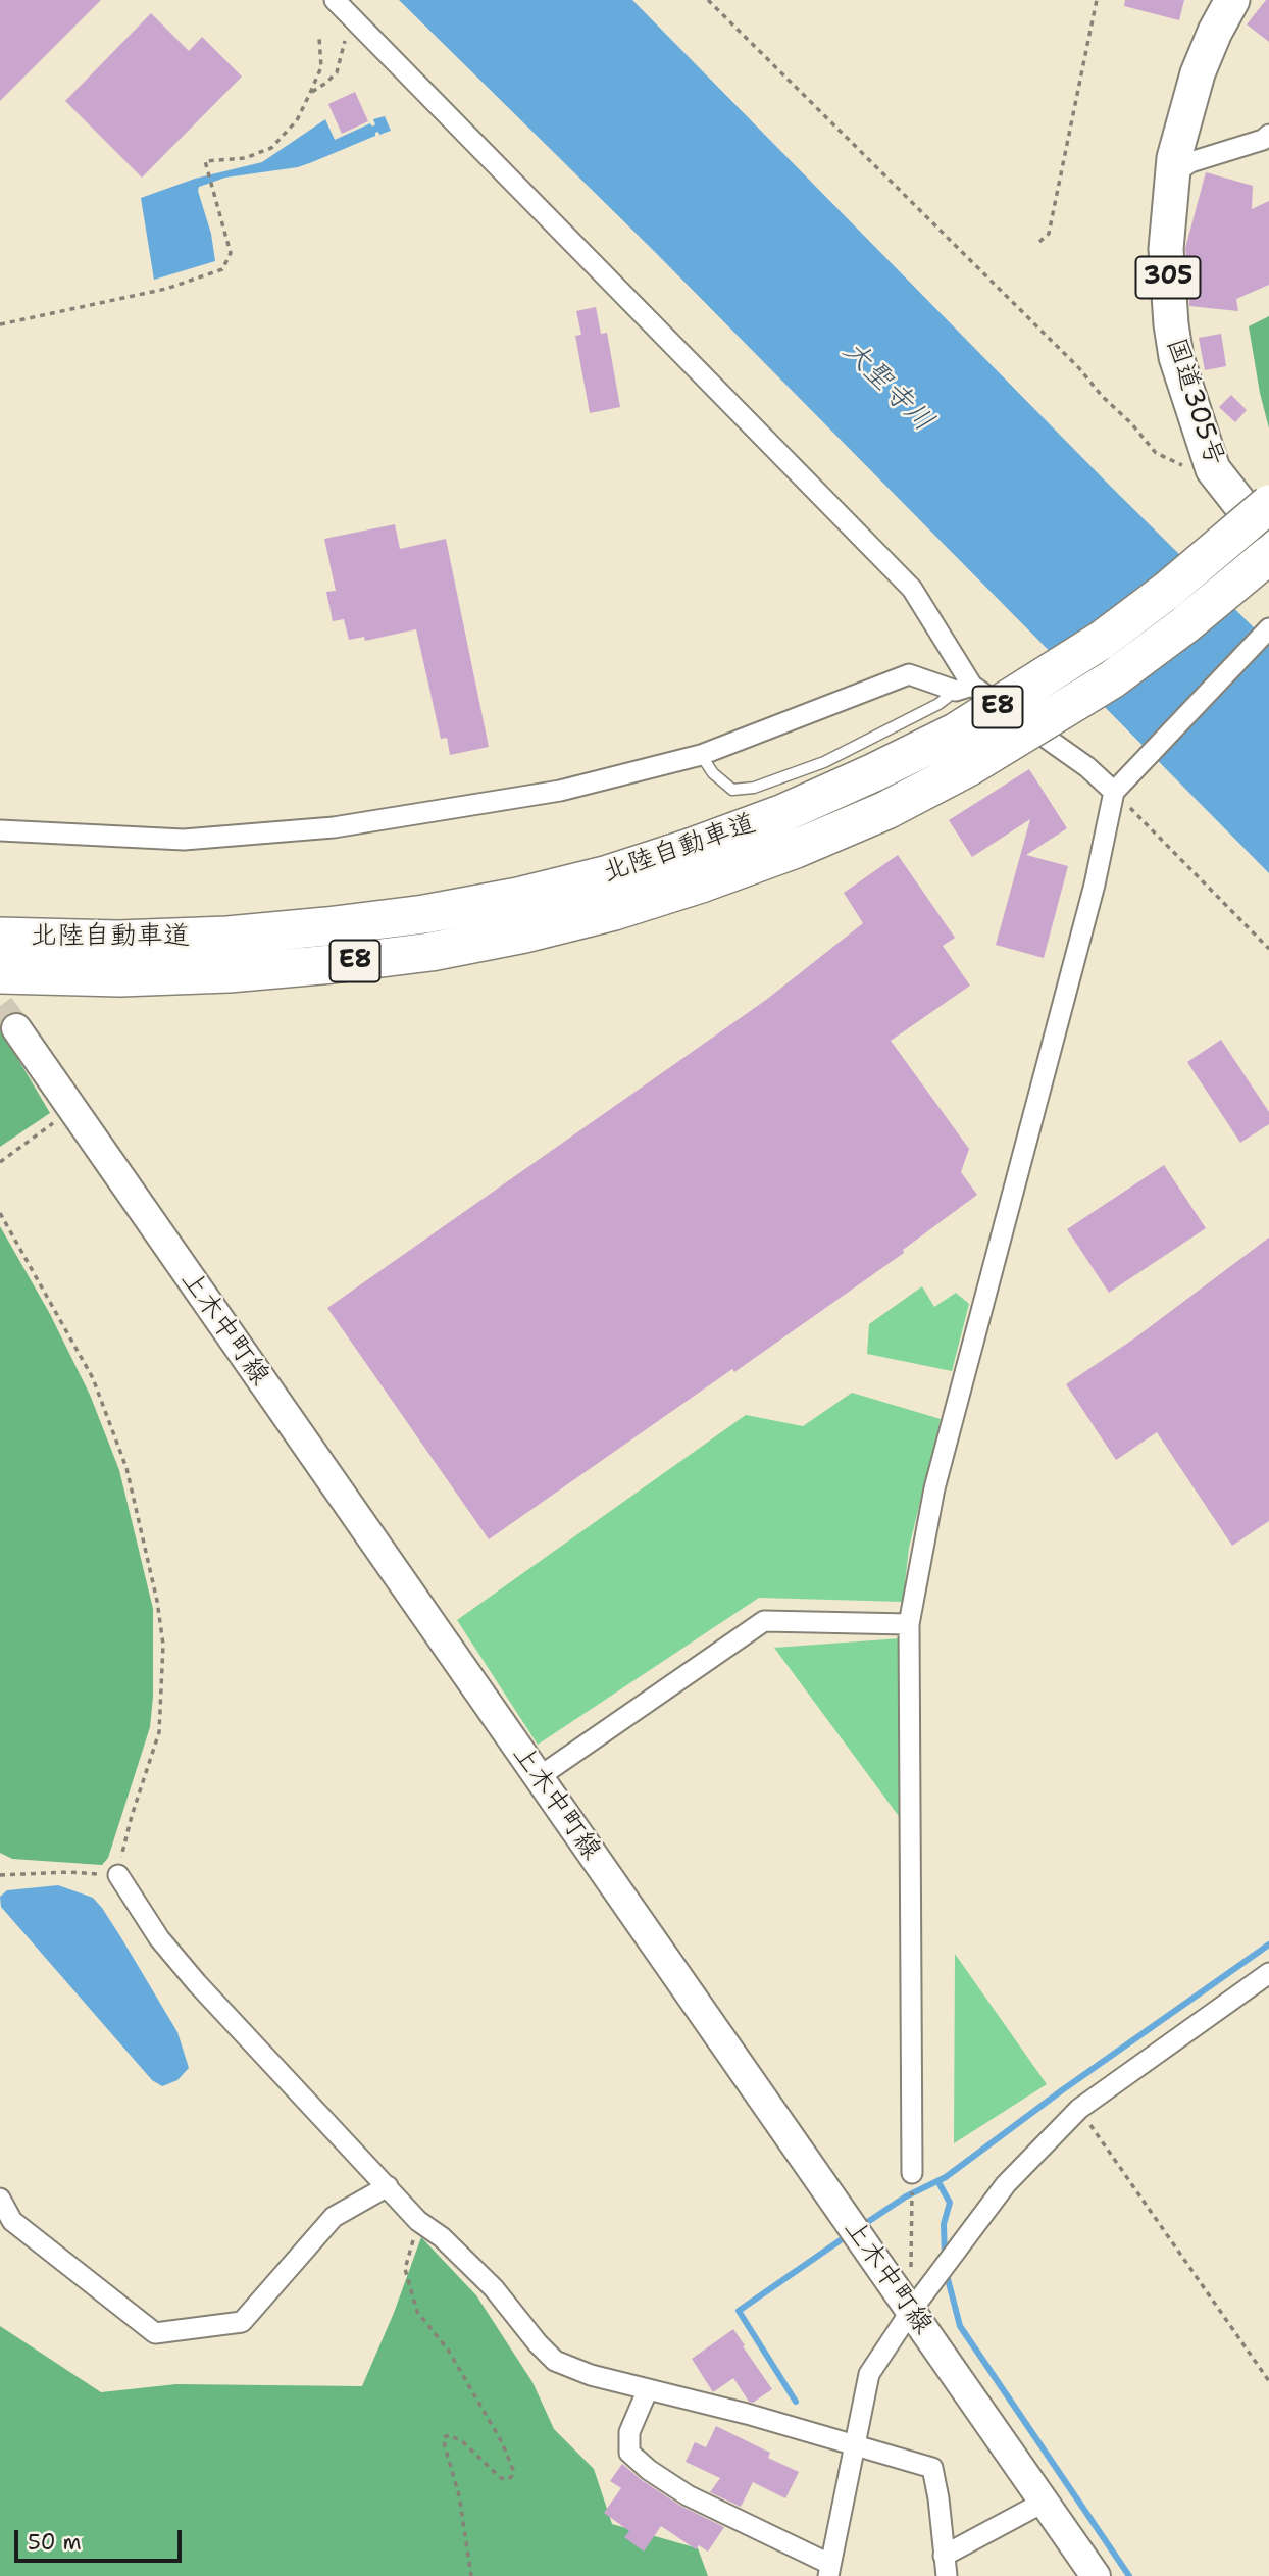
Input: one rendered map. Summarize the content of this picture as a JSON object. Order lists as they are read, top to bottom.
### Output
{
  "streets": {
    "highway": [
      "305",
      "国道305号",
      "E8",
      "北陸自動車道"
    ],
    "main road": ["上木中町線"]
  },
  "water": ["大聖寺川"],
  "scale_bar": "50 m"
}
